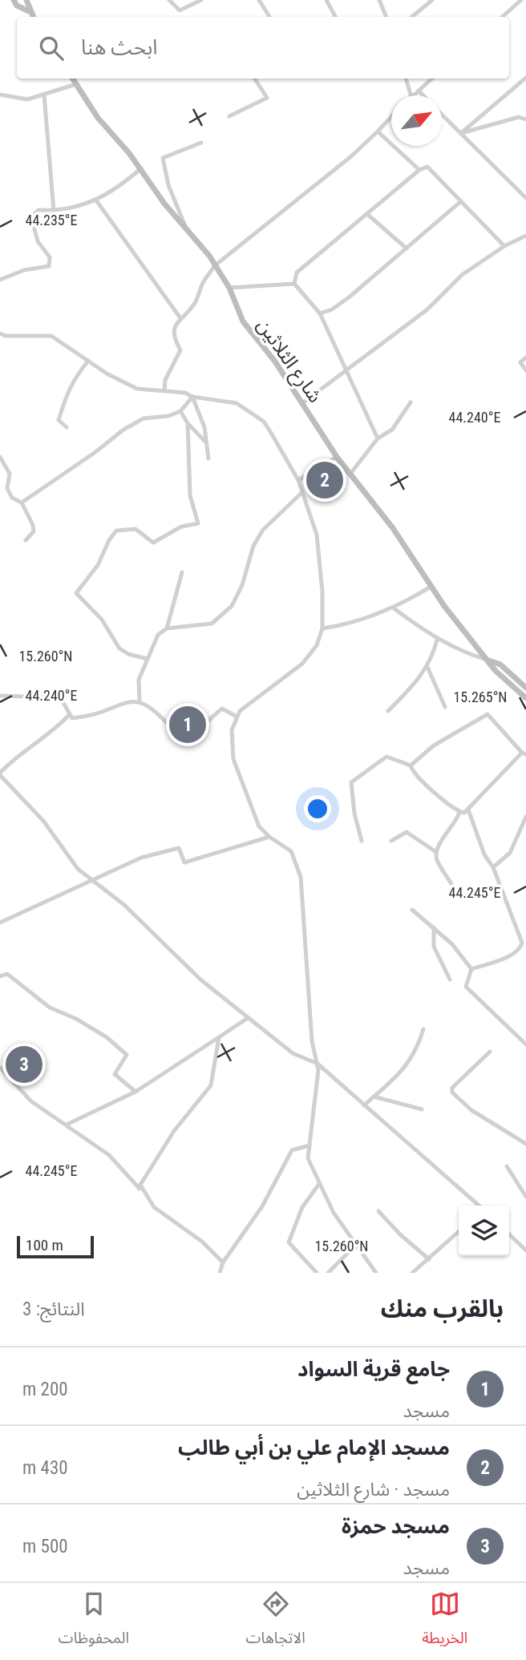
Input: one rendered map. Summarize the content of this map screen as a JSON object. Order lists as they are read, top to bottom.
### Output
{
  "streets": {
    "street": ["شارع الثلاثين"]
  },
  "scale_bar": "100 m",
  "north": "top right",
  "page": {
    "search": "ابحث هنا",
    "pins": ["2", "1", "3"],
    "scale": "100 m",
    "heading": ["بالقرب منك", "النتائج: 3"],
    "list": [
      {
        "mark": "1",
        "name": "جامع قرية السواد",
        "note": "مسجد",
        "value": "200 m"
      },
      {
        "mark": "2",
        "name": "مسجد الإمام علي بن أبي طالب",
        "note": "مسجد · شارع الثلاثين",
        "value": "430 m"
      },
      {
        "mark": "3",
        "name": "مسجد حمزة",
        "note": "مسجد",
        "value": "500 m"
      }
    ],
    "nav": ["الخريطة", "الاتجاهات", "المحفوظات"]
  },
  "coordinates": [
    "44.235°E",
    "44.240°E",
    "15.260°N",
    "15.265°N",
    "44.245°E"
  ]
}
